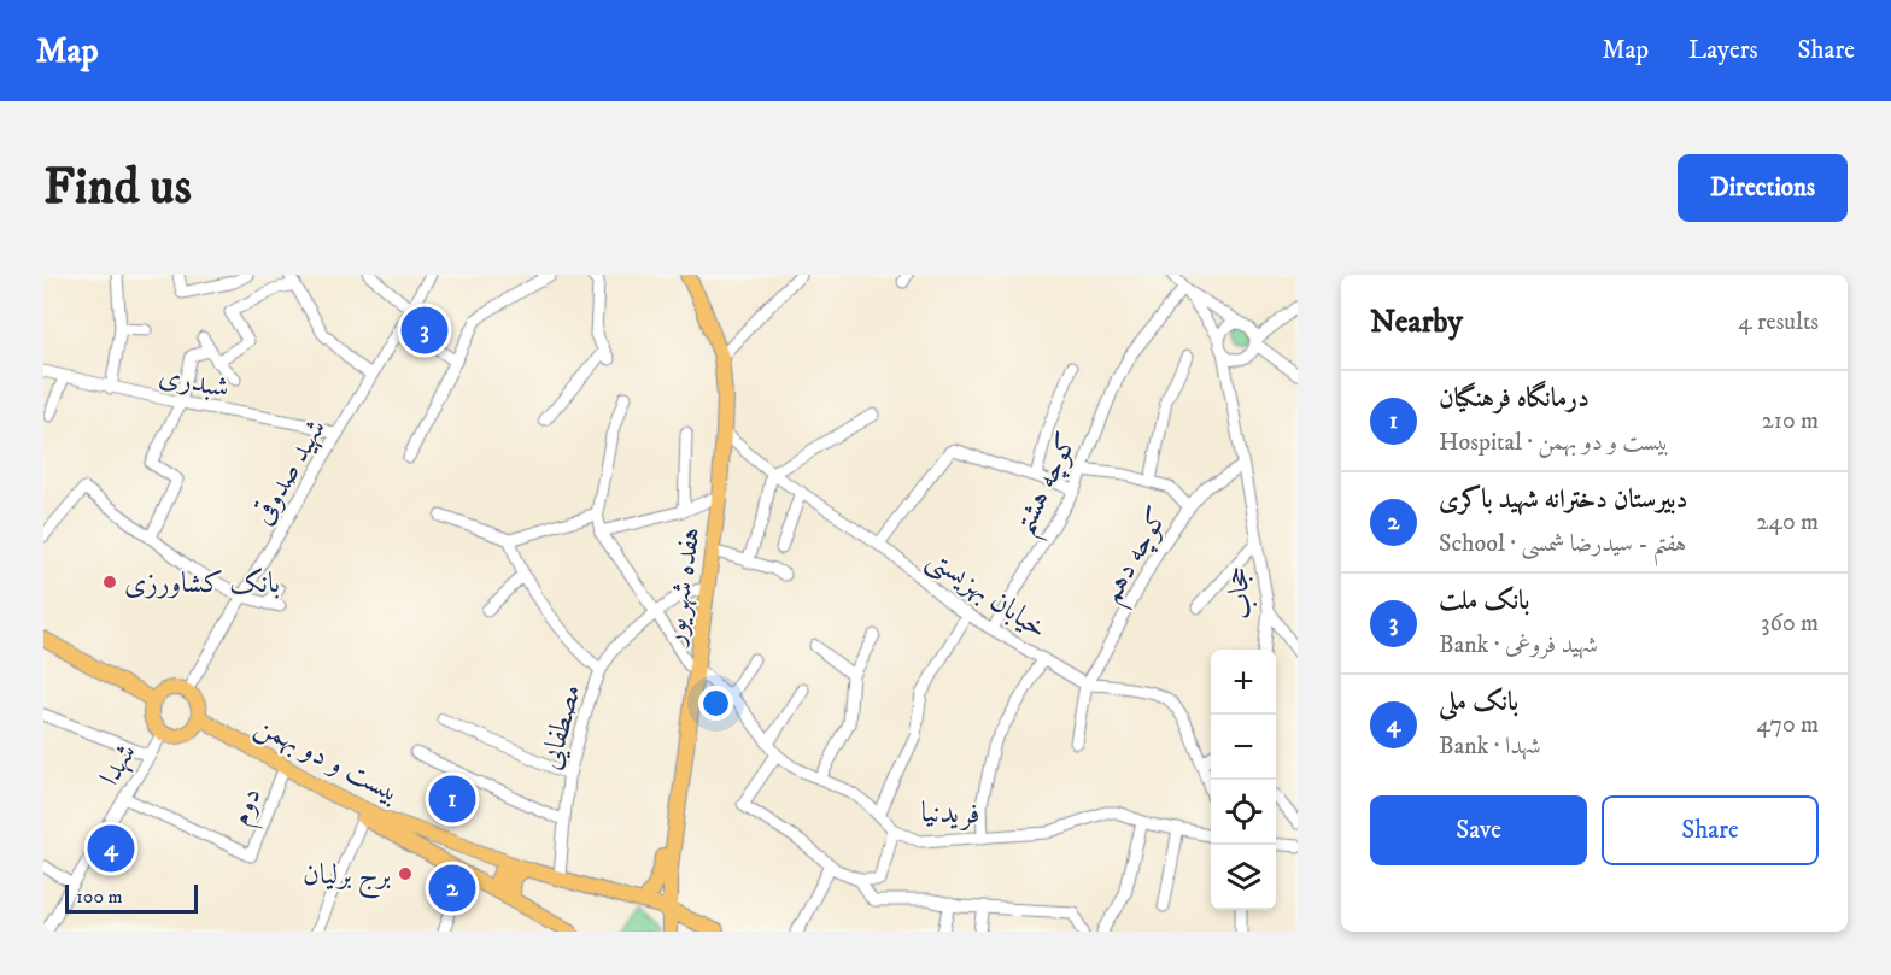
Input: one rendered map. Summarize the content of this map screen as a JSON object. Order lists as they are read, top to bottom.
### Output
{
  "streets": {
    "main road": ["هفده شهریور", "بیست و دو بهمن"],
    "street": [
      "شبدری",
      "شهید صدوقی",
      "کوچه هشتم",
      "کوچه دهم",
      "خیابان بهزیستی",
      "حجاب",
      "مصطفایی",
      "شهدا",
      "دوم",
      "فریدنیا"
    ]
  },
  "crossings": [
    ["شبدری", "شهید صدوقی"],
    ["شهید صدوقی", "بیست و دو بهمن"],
    ["شهید صدوقی", "شهدا"],
    ["کوچه هشتم", "خیابان بهزیستی"],
    ["کوچه دهم", "خیابان بهزیستی"],
    ["کوچه دهم", "حجاب"],
    ["هفده شهریور", "خیابان بهزیستی"],
    ["هفده شهریور", "مصطفایی"],
    ["هفده شهریور", "بیست و دو بهمن"],
    ["هفده شهریور", "فریدنیا"],
    ["مصطفایی", "بیست و دو بهمن"],
    ["مصطفایی", "فریدنیا"],
    ["بیست و دو بهمن", "شهدا"],
    ["بیست و دو بهمن", "دوم"],
    ["شهدا", "دوم"]
  ],
  "places": ["بانک کشاورزی", "برج برلیان"],
  "scale_bar": "100 m",
  "page": {
    "header": "Map",
    "nav": ["Map", "Layers", "Share"],
    "buttons": [
      "Directions",
      ["Save", "Share"]
    ],
    "title": "Find us",
    "heading": ["Nearby", "4 results"],
    "pins": [
      "3",
      "1",
      "4",
      "2"
    ],
    "list": [
      {
        "mark": "1",
        "name": "درمانگاه فرهنگیان",
        "note": "Hospital · بیست و دو بهمن",
        "value": "210 m"
      },
      {
        "mark": "2",
        "name": "دبیرستان دخترانه شهید باکری",
        "note": "School · هفتم - سیدرضا شمسی",
        "value": "240 m"
      },
      {
        "mark": "3",
        "name": "بانک ملت",
        "note": "Bank · شهید فروغی",
        "value": "360 m"
      },
      {
        "mark": "4",
        "name": "بانک ملی",
        "note": "Bank · شهدا",
        "value": "470 m"
      }
    ],
    "map_buttons": ["+", "−"],
    "scale": "100 m"
  }
}
